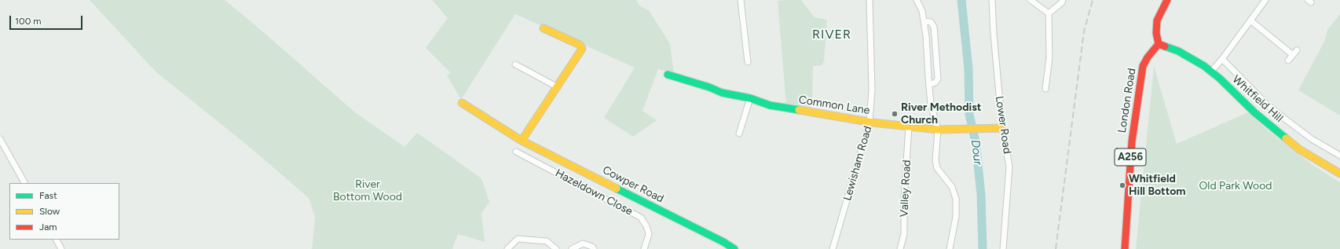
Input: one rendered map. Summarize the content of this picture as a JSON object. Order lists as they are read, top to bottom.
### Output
{
  "streets": {
    "street": [
      "Whitfield Hill",
      "London Road",
      "Common Lane",
      "Lower Road",
      "A256",
      "Lewisham Road",
      "Cowper Road",
      "Valley Road",
      "Hazeldown Close"
    ]
  },
  "crossings": [
    ["Whitfield Hill", "London Road"],
    ["Common Lane", "Lower Road"],
    ["Common Lane", "Lewisham Road"],
    ["Common Lane", "Valley Road"]
  ],
  "districts": ["RIVER"],
  "water": ["Dour"],
  "parks": ["River Bottom Wood", "Old Park Wood"],
  "places": ["River Methodist Church", "Whitfield Hill Bottom"],
  "legend": ["Fast", "Slow", "Jam"],
  "scale_bar": "100 m"
}
